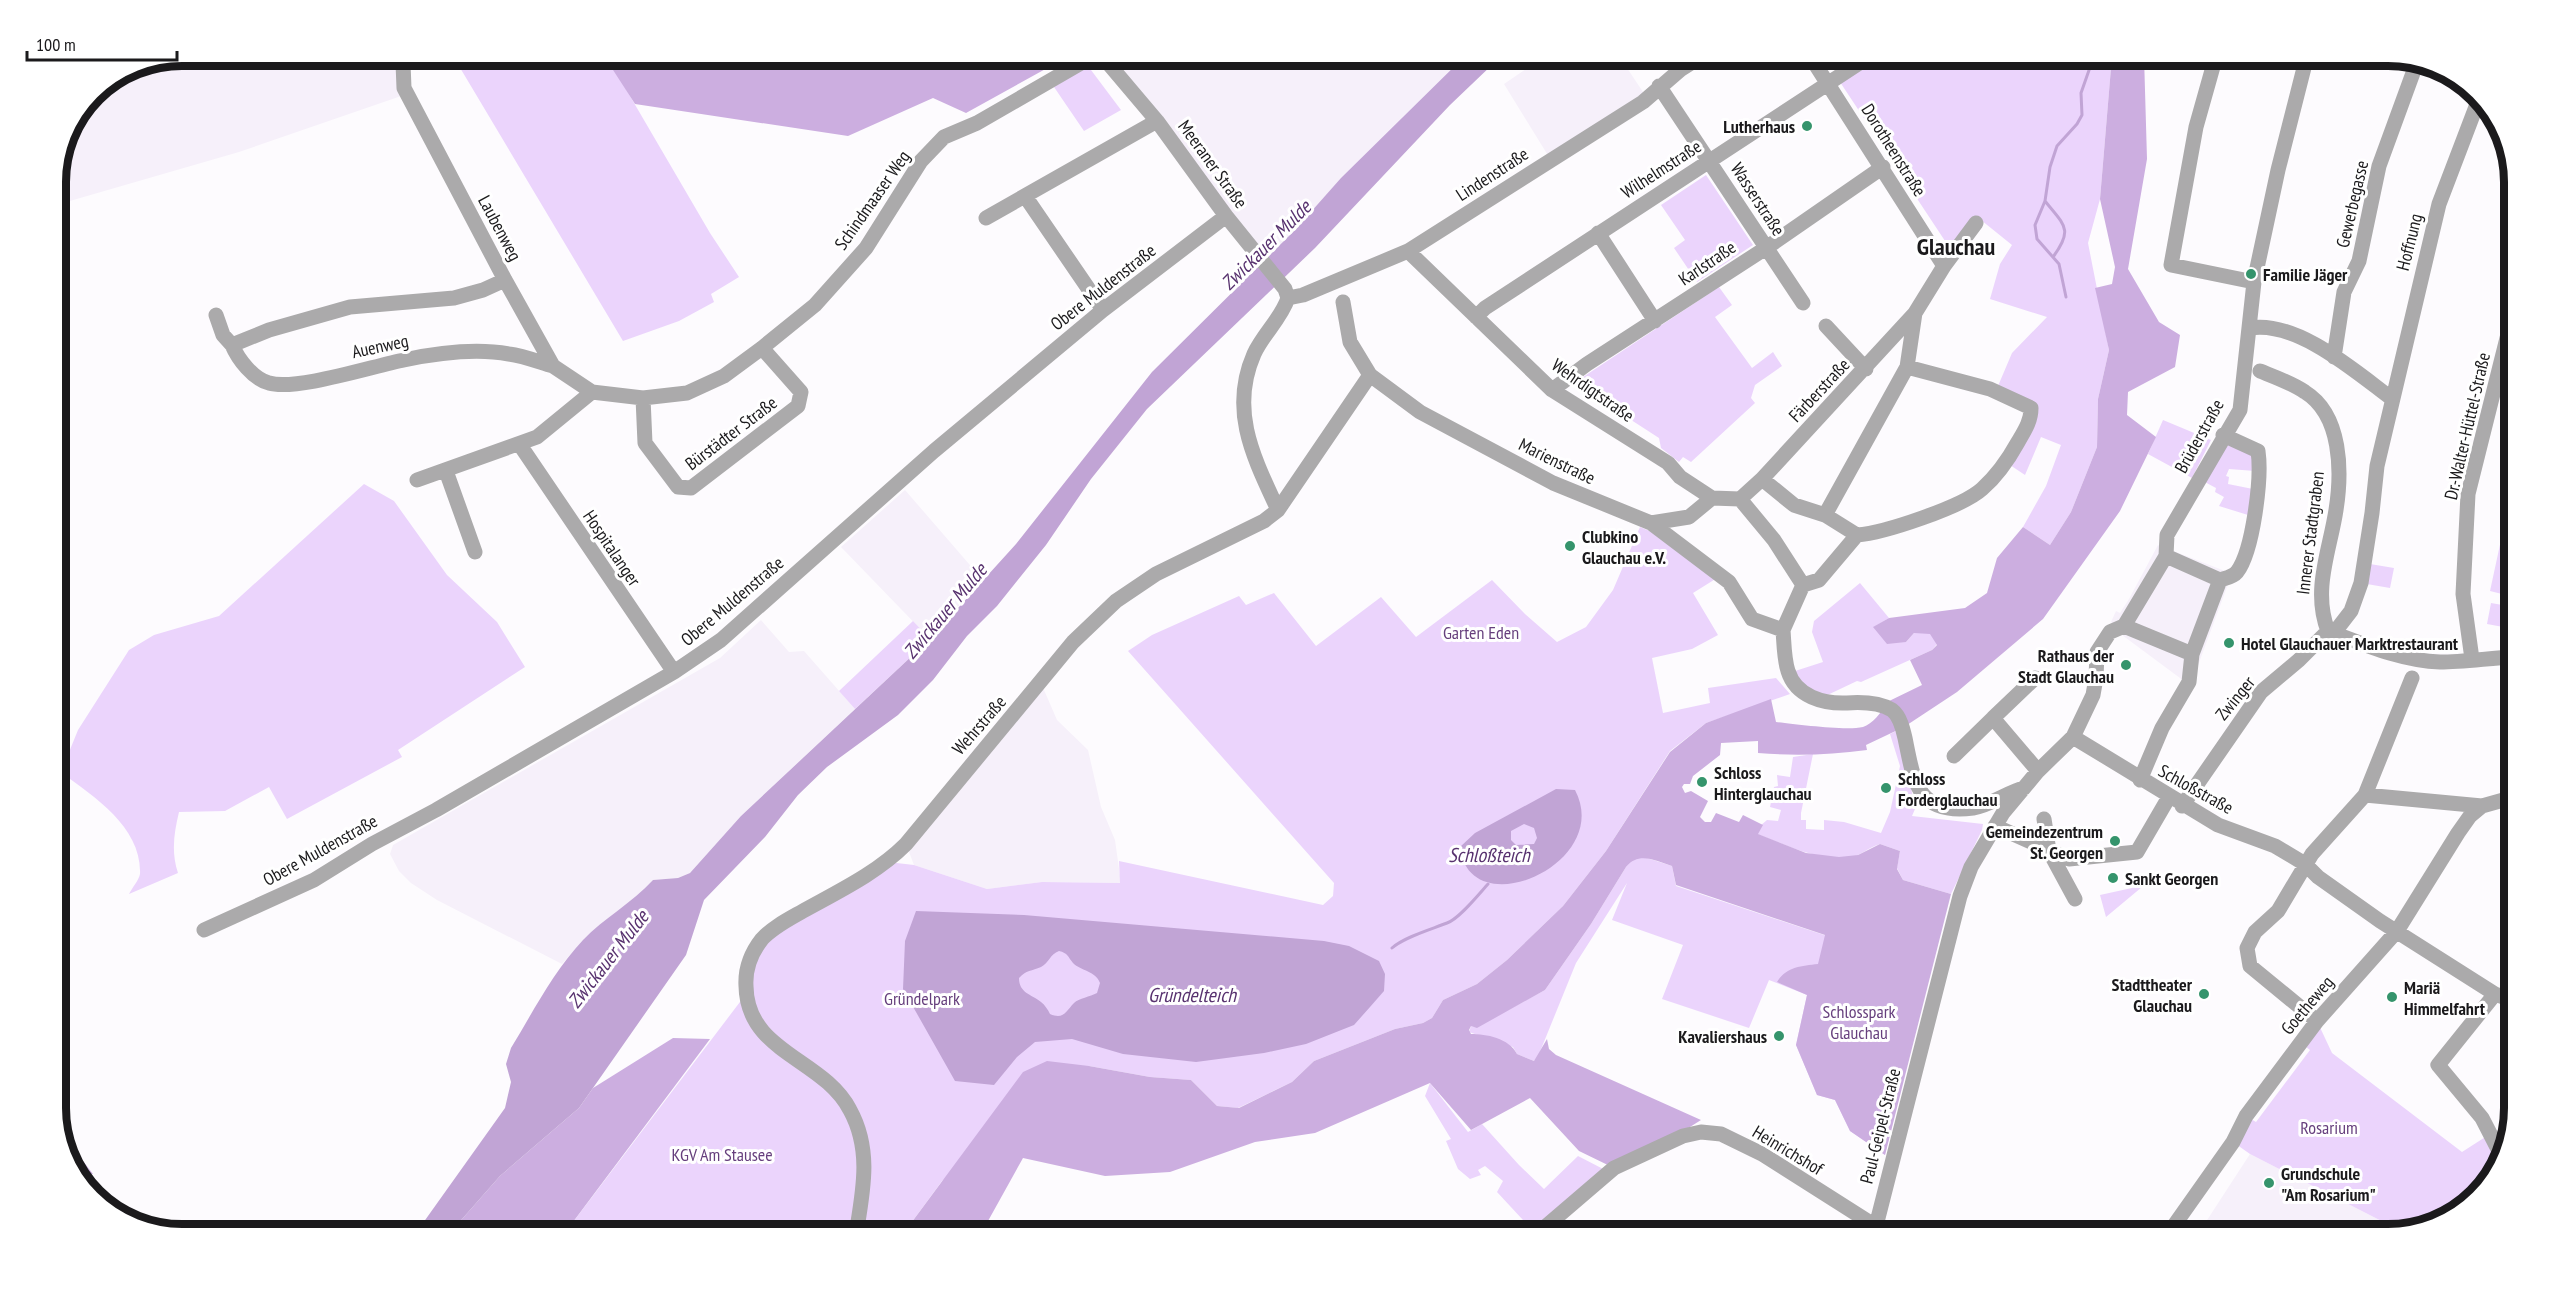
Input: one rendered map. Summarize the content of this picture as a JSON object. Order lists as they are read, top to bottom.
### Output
{
  "streets": {
    "street": [
      "Dorotheenstraße",
      "Meeraner Straße",
      "Wilhelmstraße",
      "Lindenstraße",
      "Wasserstraße",
      "Schindmaaser Weg",
      "Gewerbegasse",
      "Laubenweg",
      "Hoffnung",
      "Karlstraße",
      "Obere Muldenstraße",
      "Auenweg",
      "Wehrdigtstraße",
      "Färberstraße",
      "Dr.-Walter-Hüttel-Straße",
      "Bürstädter Straße",
      "Brüderstraße",
      "Marienstraße",
      "Innerer Stadtgraben",
      "Hospitalanger",
      "Zwinger",
      "Wehrstraße",
      "Schloßstraße",
      "Goetheweg",
      "Paul-Geipel-Straße",
      "Heinrichshof"
    ]
  },
  "crossings": [
    ["Dorotheenstraße", "Wilhelmstraße"],
    ["Dorotheenstraße", "Karlstraße"],
    ["Dorotheenstraße", "Färberstraße"],
    ["Meeraner Straße", "Lindenstraße"],
    ["Meeraner Straße", "Obere Muldenstraße"],
    ["Wilhelmstraße", "Wasserstraße"],
    ["Wilhelmstraße", "Wehrdigtstraße"],
    ["Lindenstraße", "Wasserstraße"],
    ["Lindenstraße", "Wehrdigtstraße"],
    ["Wasserstraße", "Karlstraße"],
    ["Schindmaaser Weg", "Laubenweg"],
    ["Schindmaaser Weg", "Bürstädter Straße"],
    ["Laubenweg", "Auenweg"],
    ["Hoffnung", "Innerer Stadtgraben"],
    ["Hoffnung", "Zwinger"],
    ["Karlstraße", "Wehrdigtstraße"],
    ["Obere Muldenstraße", "Hospitalanger"],
    ["Marienstraße", "Wehrstraße"],
    ["Innerer Stadtgraben", "Zwinger"],
    ["Zwinger", "Schloßstraße"],
    ["Schloßstraße", "Goetheweg"],
    ["Schloßstraße", "Paul-Geipel-Straße"]
  ],
  "districts": ["Glauchau"],
  "water": ["Zwickauer Mulde", "Schloßteich", "Gründelteich"],
  "parks": [
    "Garten Eden",
    "Gründelpark",
    "Schlosspark Glauchau",
    "Rosarium",
    "KGV Am Stausee"
  ],
  "places": [
    "Lutherhaus",
    "Familie Jäger",
    "Clubkino Glauchau e.V.",
    "Hotel Glauchauer Marktrestaurant",
    "Rathaus der Stadt Glauchau",
    "Schloss Hinterglauchau",
    "Schloss Forderglauchau",
    "Gemeindezentrum St. Georgen",
    "Sankt Georgen",
    "Stadttheater Glauchau",
    "Mariä Himmelfahrt",
    "Kavaliershaus",
    "Grundschule \"Am Rosarium\""
  ],
  "scale_bar": "100 m"
}
